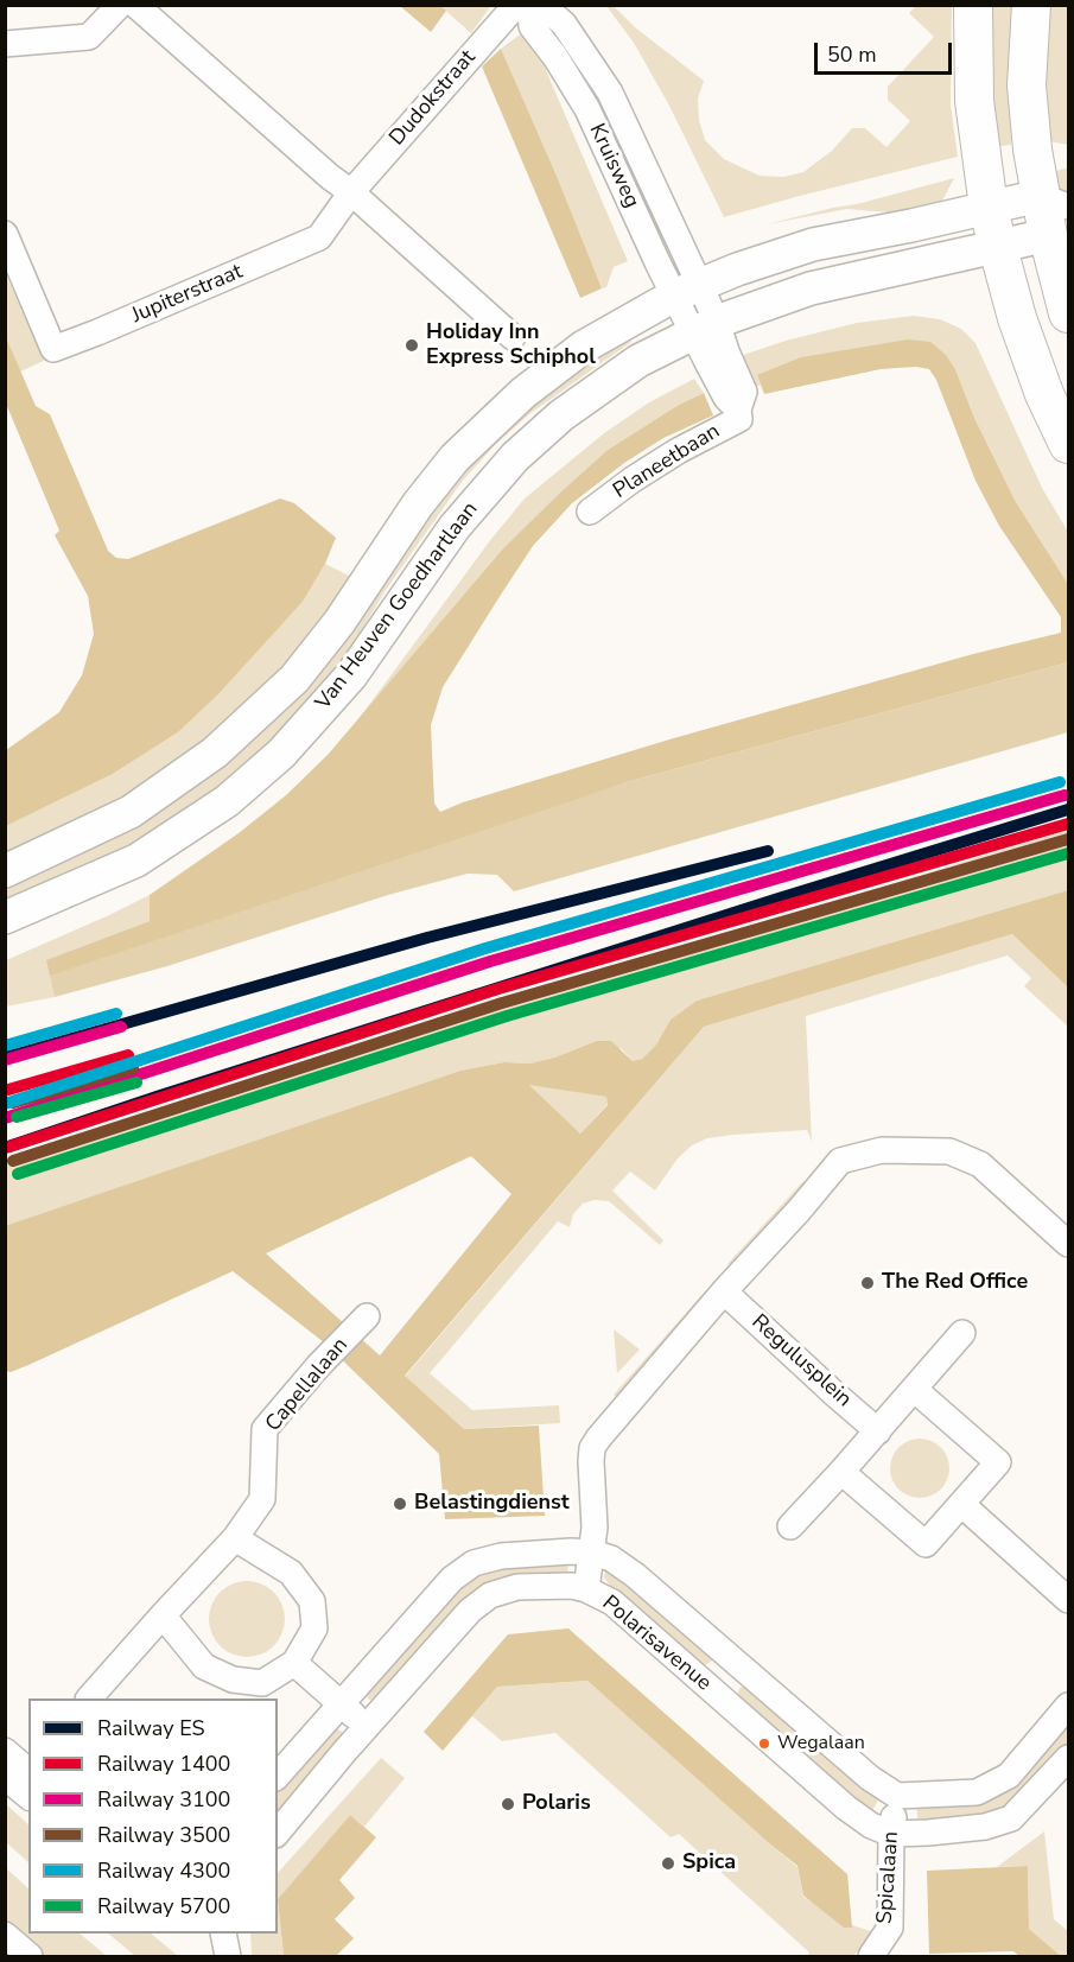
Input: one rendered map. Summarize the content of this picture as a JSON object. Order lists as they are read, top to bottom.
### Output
{
  "streets": {
    "main road": ["Van Heuven Goedhartlaan"],
    "street": [
      "Dudokstraat",
      "Kruisweg",
      "Jupiterstraat",
      "Planeetbaan",
      "Regulusplein",
      "Capellalaan",
      "Polarisavenue",
      "Spicalaan"
    ]
  },
  "crossings": [
    ["Dudokstraat", "Jupiterstraat"],
    ["Kruisweg", "Planeetbaan"],
    ["Kruisweg", "Van Heuven Goedhartlaan"],
    ["Planeetbaan", "Van Heuven Goedhartlaan"],
    ["Polarisavenue", "Spicalaan"]
  ],
  "places": [
    "Holiday Inn Express Schiphol",
    "The Red Office",
    "Belastingdienst",
    "Wegalaan",
    "Polaris",
    "Spica"
  ],
  "lines": [
    "rail line 4300",
    "rail line 3100",
    "rail line ES",
    "rail line 1400",
    "rail line 3500",
    "rail line 5700"
  ],
  "legend": [
    "Railway ES",
    "Railway 1400",
    "Railway 3100",
    "Railway 3500",
    "Railway 4300",
    "Railway 5700"
  ],
  "scale_bar": "50 m"
}
